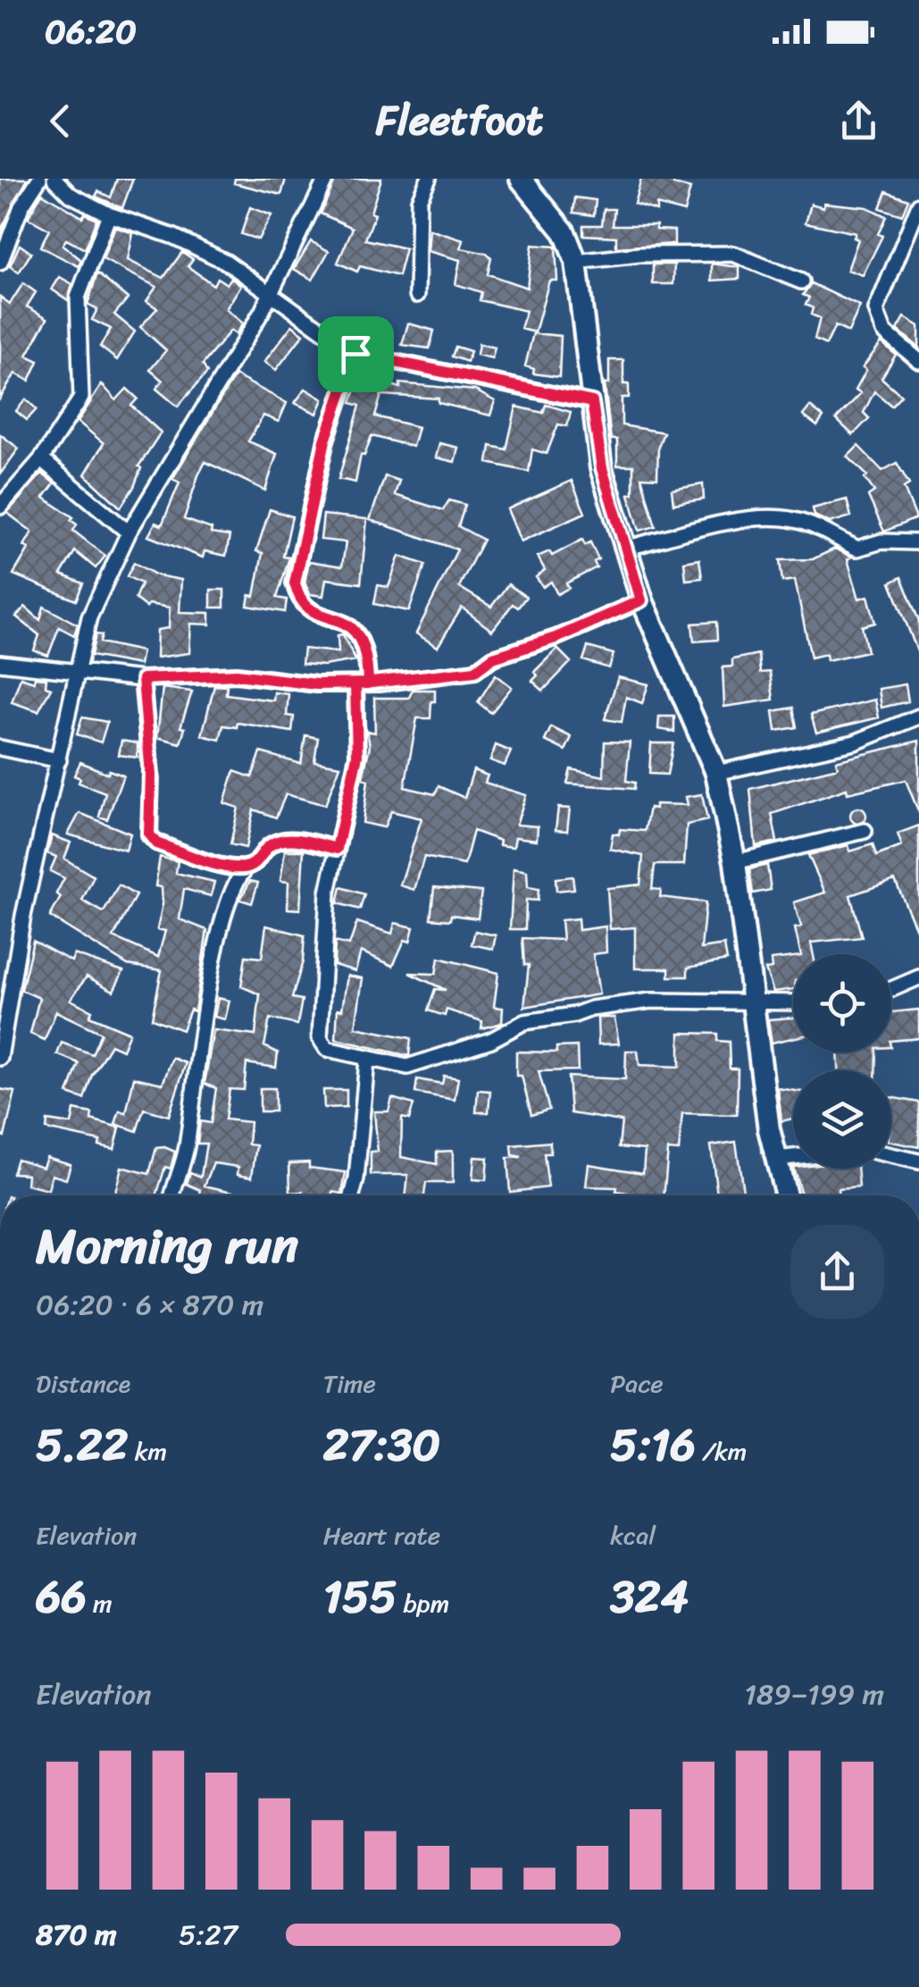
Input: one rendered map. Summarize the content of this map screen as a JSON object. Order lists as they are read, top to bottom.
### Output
{
  "page": {
    "status": "06:20",
    "header": "Fleetfoot",
    "heading": ["Morning run", "06:20 · 6 × 870 m"],
    "stats": [
      ["Distance", "5.22 km"],
      ["Time", "27:30"],
      ["Pace", "5:16 /km"],
      ["Elevation", "66 m"],
      ["Heart rate", "155 bpm"],
      ["kcal", "324"]
    ],
    "chart": ["Elevation", "189–199 m"],
    "list": [
      {
        "name": "870 m",
        "note": "5:27"
      }
    ]
  }
}
